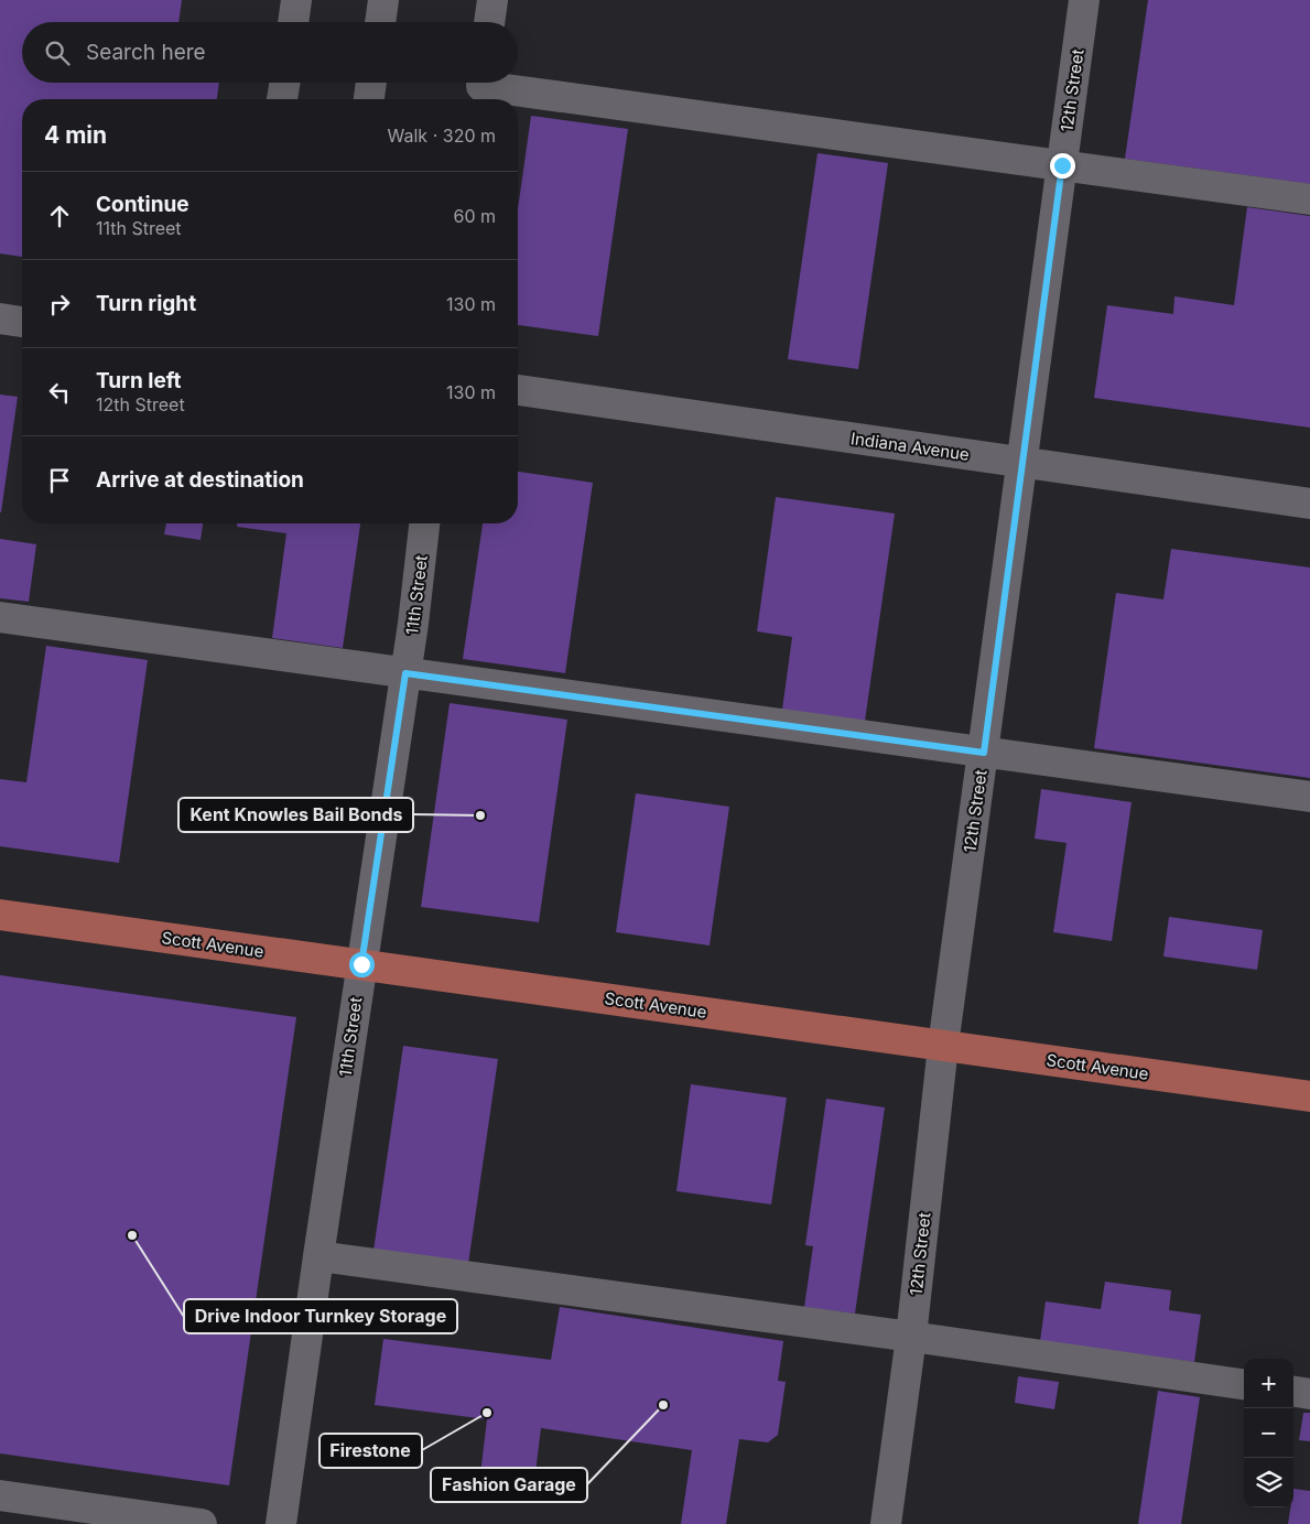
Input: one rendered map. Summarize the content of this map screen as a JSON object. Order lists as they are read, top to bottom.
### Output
{
  "streets": {
    "main road": ["Scott Avenue"],
    "street": ["12th Street", "Indiana Avenue", "11th Street"]
  },
  "crossings": [
    ["12th Street", "Indiana Avenue"],
    ["12th Street", "Scott Avenue"],
    ["11th Street", "Scott Avenue"]
  ],
  "places": [
    "Kent Knowles Bail Bonds",
    "Drive Indoor Turnkey Storage",
    "Fashion Garage",
    "Firestone"
  ],
  "page": {
    "search": "Search here",
    "heading": ["4 min", "Walk · 320 m"],
    "list": [
      ["Continue", "11th Street", "60 m"],
      ["Turn right", "130 m"],
      ["Turn left", "12th Street", "130 m"],
      "Arrive at destination"
    ],
    "map_buttons": ["+", "−"]
  }
}
